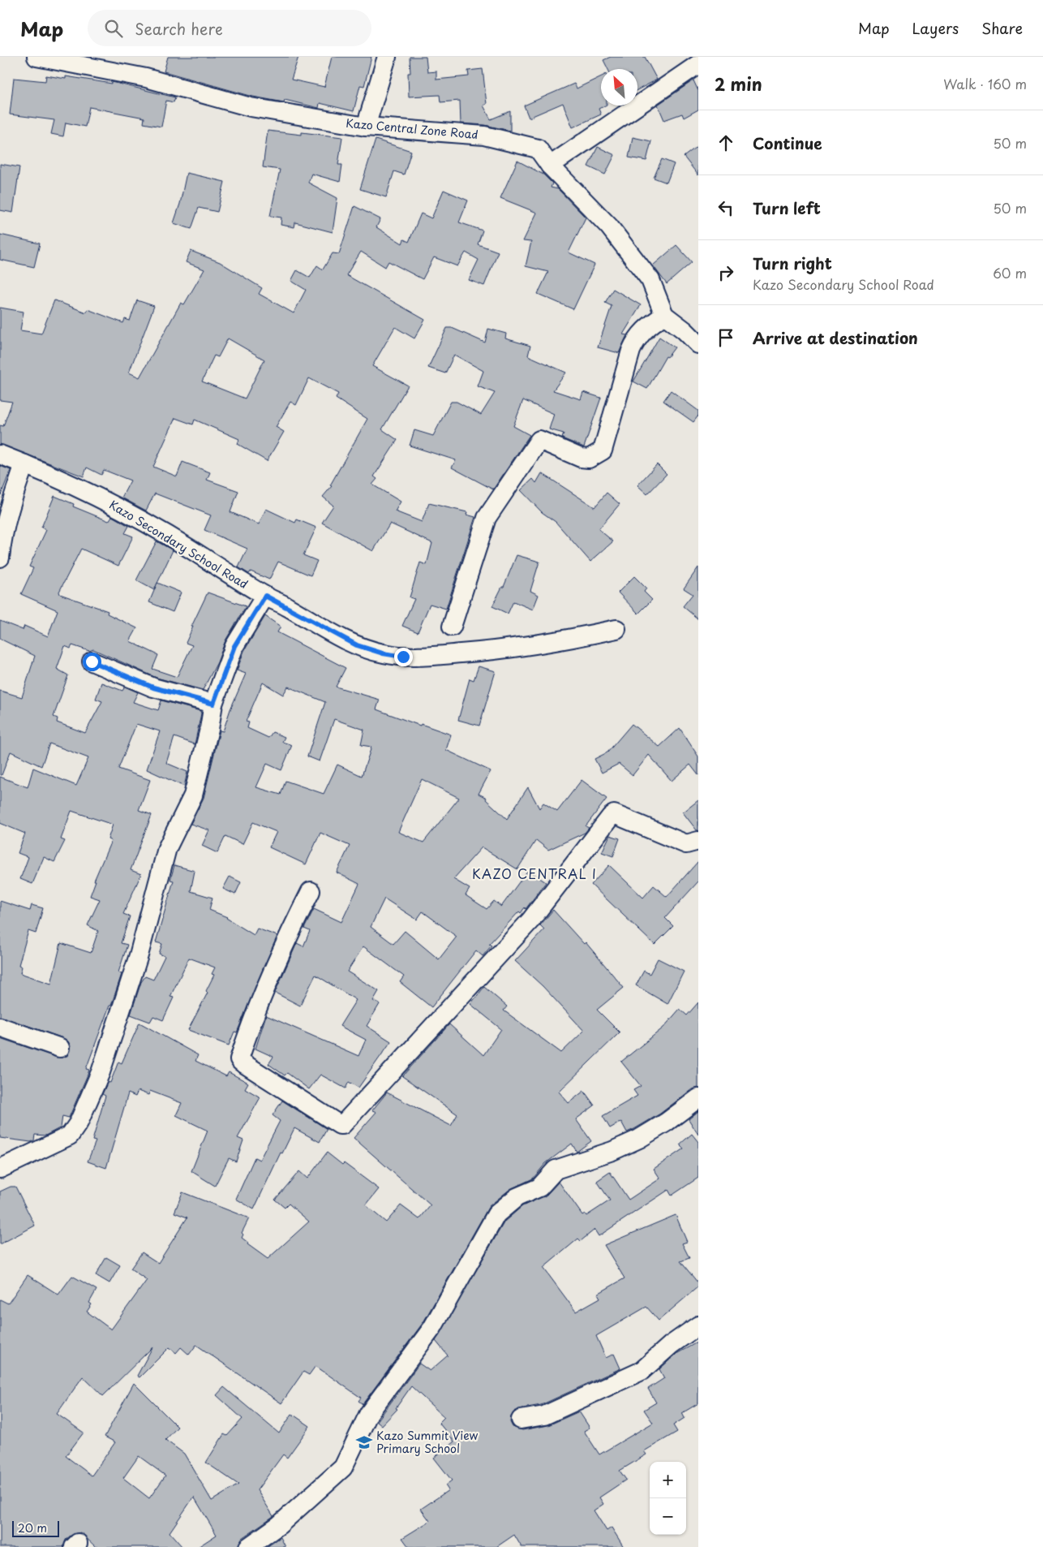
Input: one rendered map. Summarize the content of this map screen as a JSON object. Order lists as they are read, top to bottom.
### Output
{
  "streets": {
    "street": ["Kazo Central Zone Road", "Kazo Secondary School Road"]
  },
  "districts": ["KAZO CENTRAL I"],
  "places": {
    "school or university": ["Kazo Summit View Primary School"]
  },
  "scale_bar": "20 m",
  "north": "top left",
  "page": {
    "header": "Map",
    "search": "Search here",
    "nav": ["Map", "Layers", "Share"],
    "heading": ["2 min", "Walk · 160 m"],
    "list": [
      ["Continue", "50 m"],
      ["Turn left", "50 m"],
      ["Turn right", "Kazo Secondary School Road", "60 m"],
      "Arrive at destination"
    ],
    "map_buttons": ["+", "−"],
    "scale": "20 m"
  }
}
